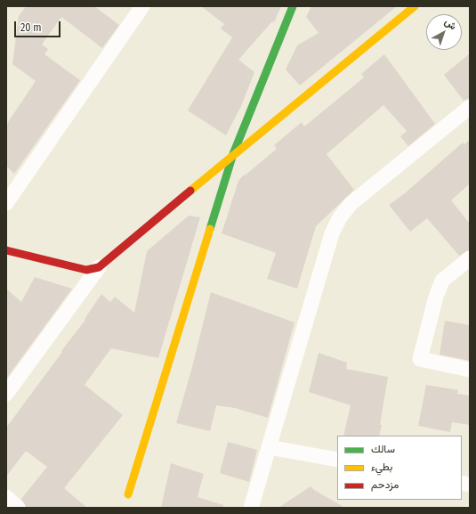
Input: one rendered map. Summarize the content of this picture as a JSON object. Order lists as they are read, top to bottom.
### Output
{
  "legend": ["سالك", "بطيء", "مزدحم"],
  "scale_bar": "20 m",
  "north": "top right"
}
